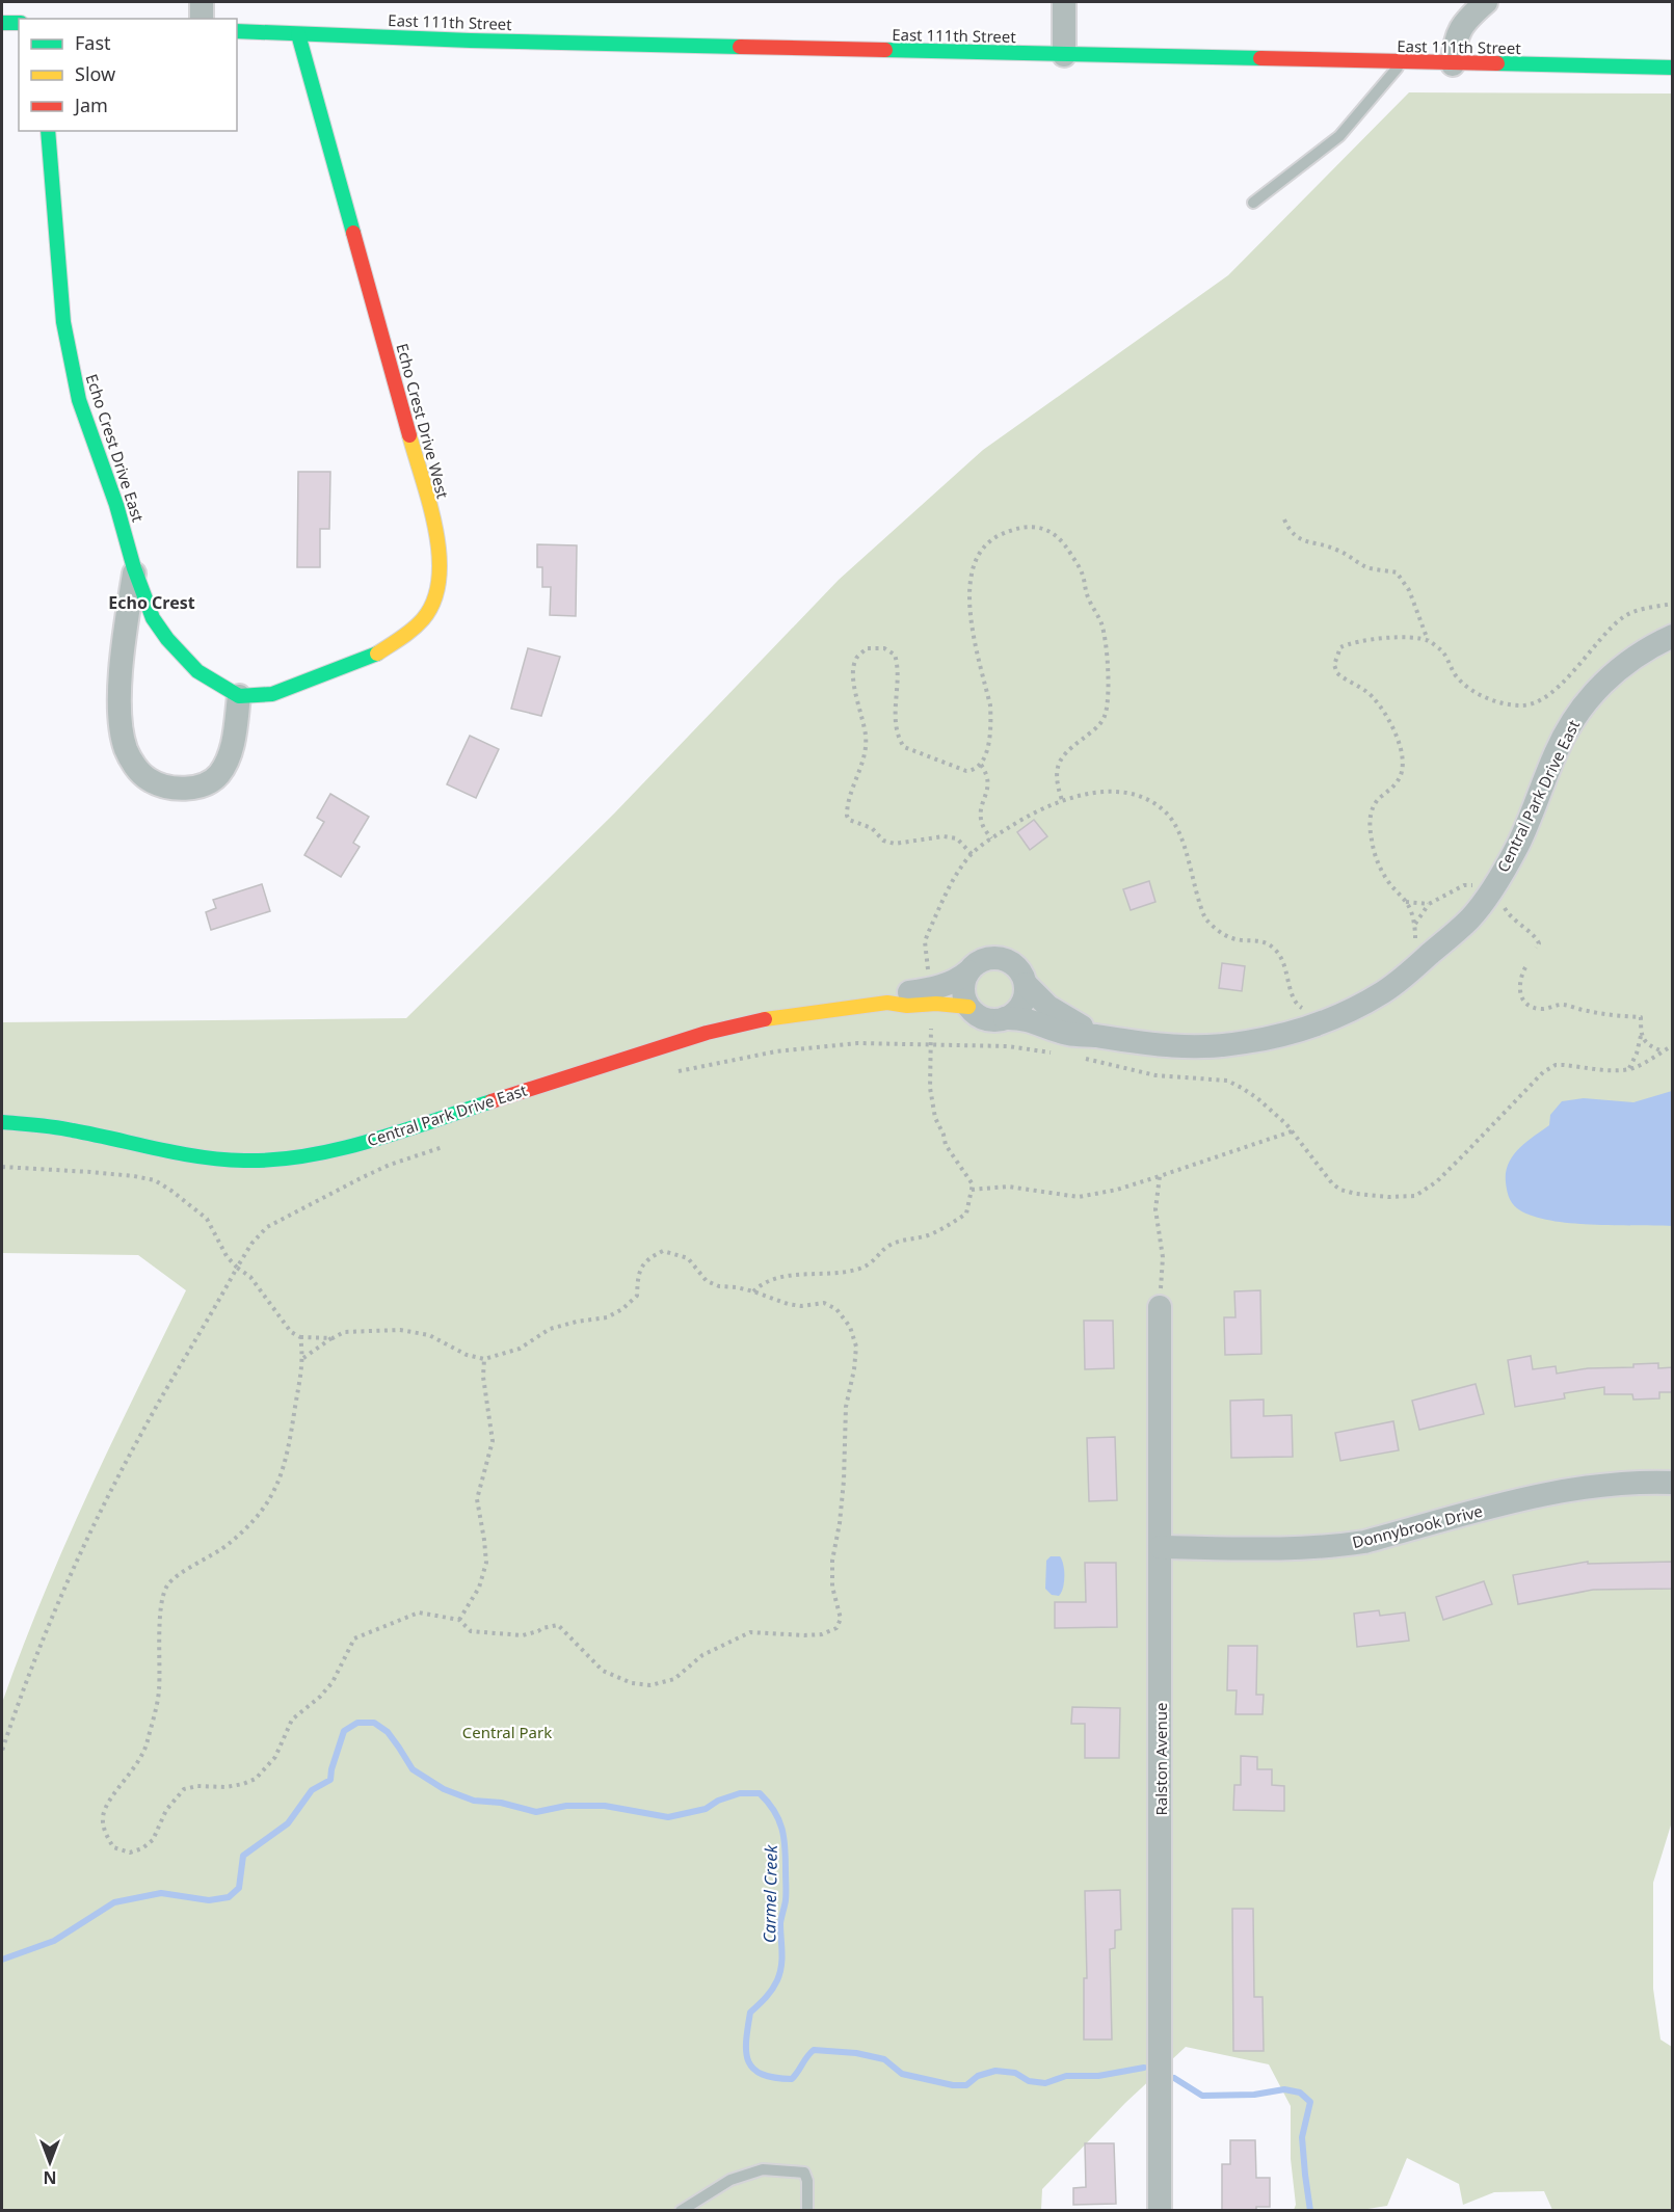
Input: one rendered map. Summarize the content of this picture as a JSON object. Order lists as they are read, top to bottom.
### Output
{
  "streets": {
    "street": [
      "East 111th Street",
      "Echo Crest Drive West",
      "Echo Crest Drive East",
      "Central Park Drive East",
      "Donnybrook Drive",
      "Ralston Avenue"
    ]
  },
  "crossings": [
    ["East 111th Street", "Echo Crest Drive West"],
    ["Echo Crest Drive West", "Echo Crest Drive East"],
    ["Donnybrook Drive", "Ralston Avenue"]
  ],
  "districts": ["Echo Crest"],
  "water": ["Carmel Creek"],
  "parks": ["Central Park"],
  "legend": ["Fast", "Slow", "Jam"],
  "north": "bottom"
}
